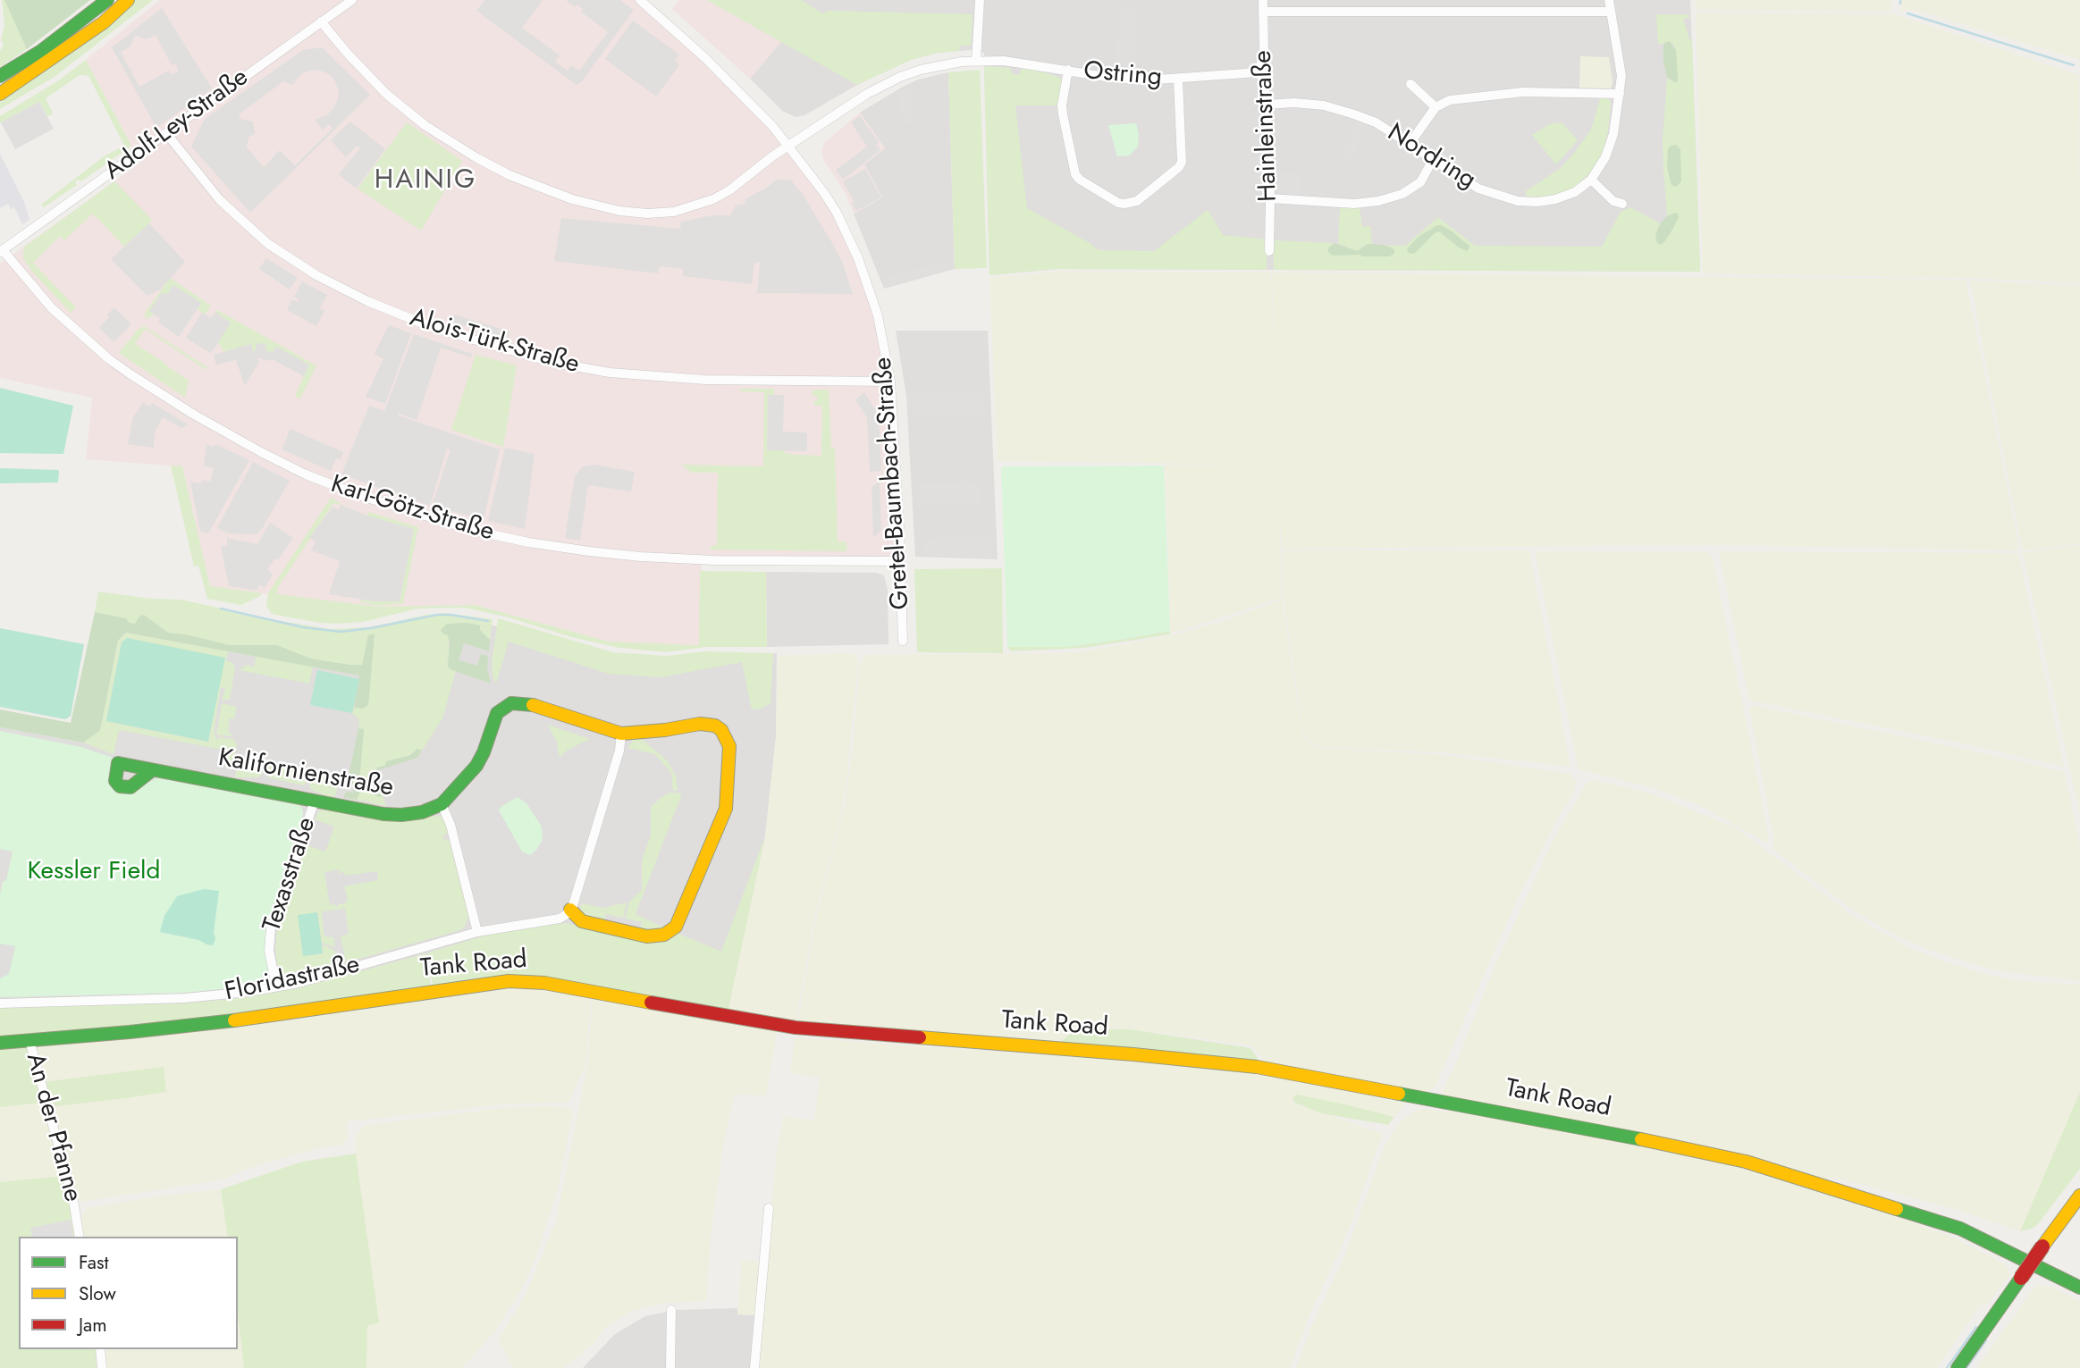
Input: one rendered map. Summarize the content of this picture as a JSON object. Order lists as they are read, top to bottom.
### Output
{
  "streets": {
    "street": [
      "Ostring",
      "Adolf-Ley-Straße",
      "Hainleinstraße",
      "Nordring",
      "Alois-Türk-Straße",
      "Gretel-Baumbach-Straße",
      "Karl-Götz-Straße",
      "Kalifornienstraße",
      "Texasstraße",
      "Tank Road",
      "Floridastraße",
      "An der Pfanne"
    ]
  },
  "crossings": [
    ["Ostring", "Adolf-Ley-Straße"],
    ["Ostring", "Hainleinstraße"],
    ["Ostring", "Gretel-Baumbach-Straße"],
    ["Adolf-Ley-Straße", "Alois-Türk-Straße"],
    ["Adolf-Ley-Straße", "Karl-Götz-Straße"],
    ["Hainleinstraße", "Nordring"],
    ["Alois-Türk-Straße", "Gretel-Baumbach-Straße"],
    ["Gretel-Baumbach-Straße", "Karl-Götz-Straße"],
    ["Kalifornienstraße", "Texasstraße"],
    ["Texasstraße", "Floridastraße"],
    ["Tank Road", "An der Pfanne"]
  ],
  "districts": ["HAINIG"],
  "parks": ["Kessler Field"],
  "legend": ["Fast", "Slow", "Jam"]
}
